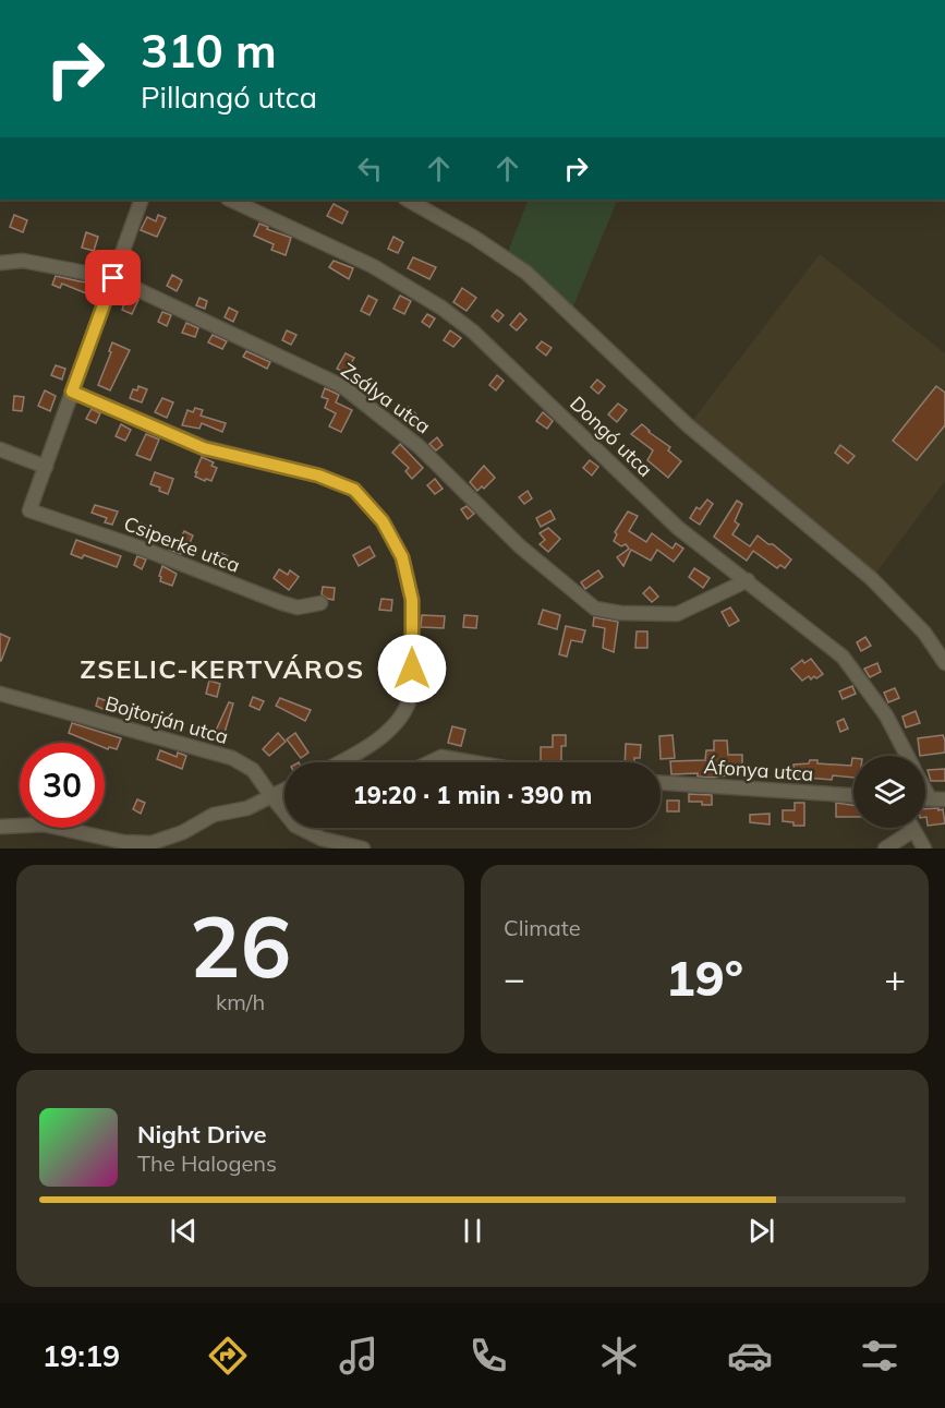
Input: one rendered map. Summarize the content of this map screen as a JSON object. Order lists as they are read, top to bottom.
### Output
{
  "streets": {
    "street": [
      "Zsálya utca",
      "Dongó utca",
      "Csiperke utca",
      "Bojtorján utca",
      "Áfonya utca"
    ]
  },
  "crossings": [
    ["Zsálya utca", "Dongó utca"]
  ],
  "districts": ["ZSELIC-KERTVÁROS"],
  "page": {
    "turn": ["310 m", "Pillangó utca"],
    "limit": "30",
    "trip": "19:20 · 1 min · 390 m",
    "tile": [
      ["26", "km/h"],
      "Climate"
    ],
    "heat": ["−", "19°", "+"],
    "song": ["Night Drive", "The Halogens"],
    "tabs": "19:19"
  }
}
